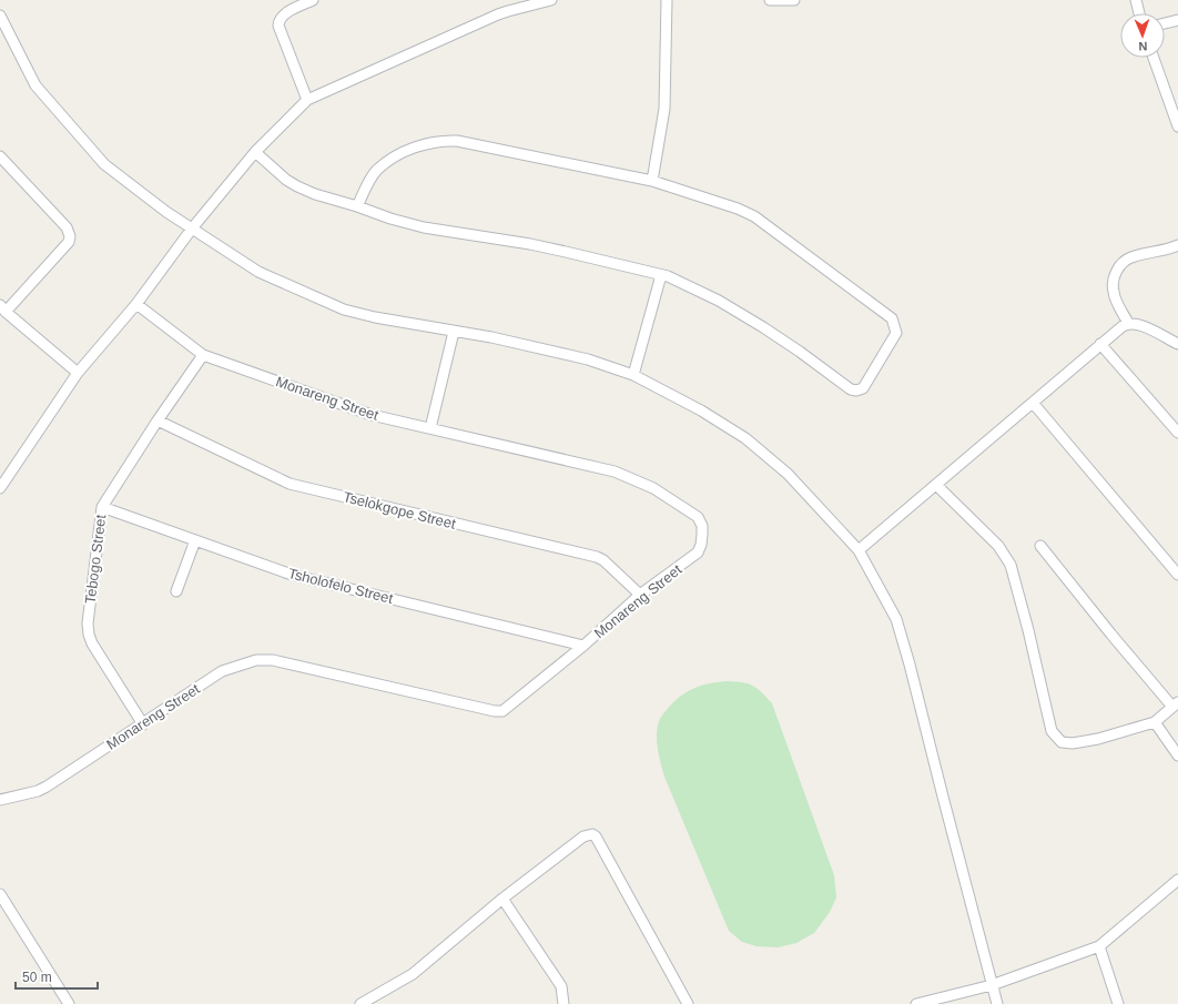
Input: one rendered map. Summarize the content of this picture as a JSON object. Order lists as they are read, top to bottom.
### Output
{
  "streets": {
    "street": [
      "Monareng Street",
      "Tselokgope Street",
      "Tebogo Street",
      "Tsholofelo Street"
    ]
  },
  "crossings": [
    ["Monareng Street", "Tselokgope Street"],
    ["Monareng Street", "Tebogo Street"],
    ["Monareng Street", "Tsholofelo Street"],
    ["Tselokgope Street", "Tebogo Street"],
    ["Tebogo Street", "Tsholofelo Street"]
  ],
  "scale_bar": "50 m",
  "north": "bottom"
}
